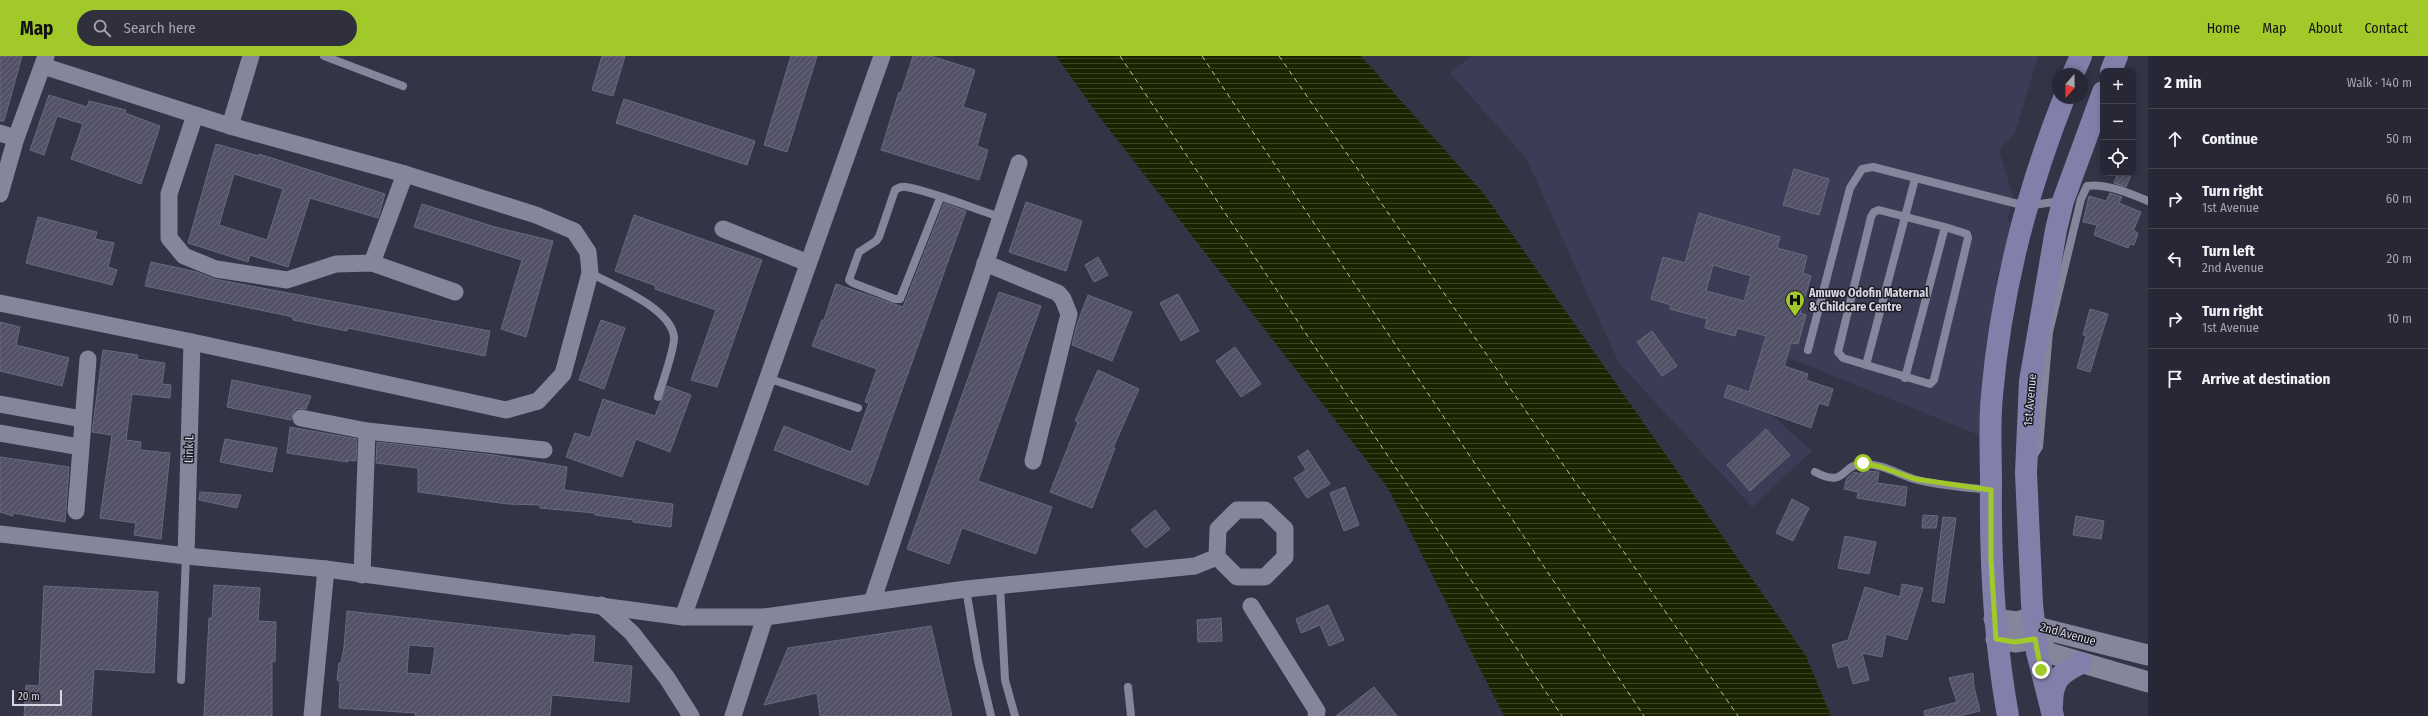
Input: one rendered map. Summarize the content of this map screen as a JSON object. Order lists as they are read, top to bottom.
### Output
{
  "streets": {
    "main road": ["1st Avenue"],
    "street": ["Link L", "2nd Avenue"]
  },
  "crossings": [
    ["1st Avenue", "2nd Avenue"]
  ],
  "places": {
    "hospital": ["Amuwo Odofin Maternal & Childcare Centre"]
  },
  "scale_bar": "20 m",
  "north": "bottom",
  "page": {
    "header": "Map",
    "search": "Search here",
    "nav": [
      "Home",
      "Map",
      "About",
      "Contact"
    ],
    "heading": ["2 min", "Walk · 140 m"],
    "map_buttons": ["+", "−"],
    "list": [
      ["Continue", "50 m"],
      ["Turn right", "1st Avenue", "60 m"],
      ["Turn left", "2nd Avenue", "20 m"],
      ["Turn right", "1st Avenue", "10 m"],
      "Arrive at destination"
    ],
    "scale": "20 m"
  }
}
